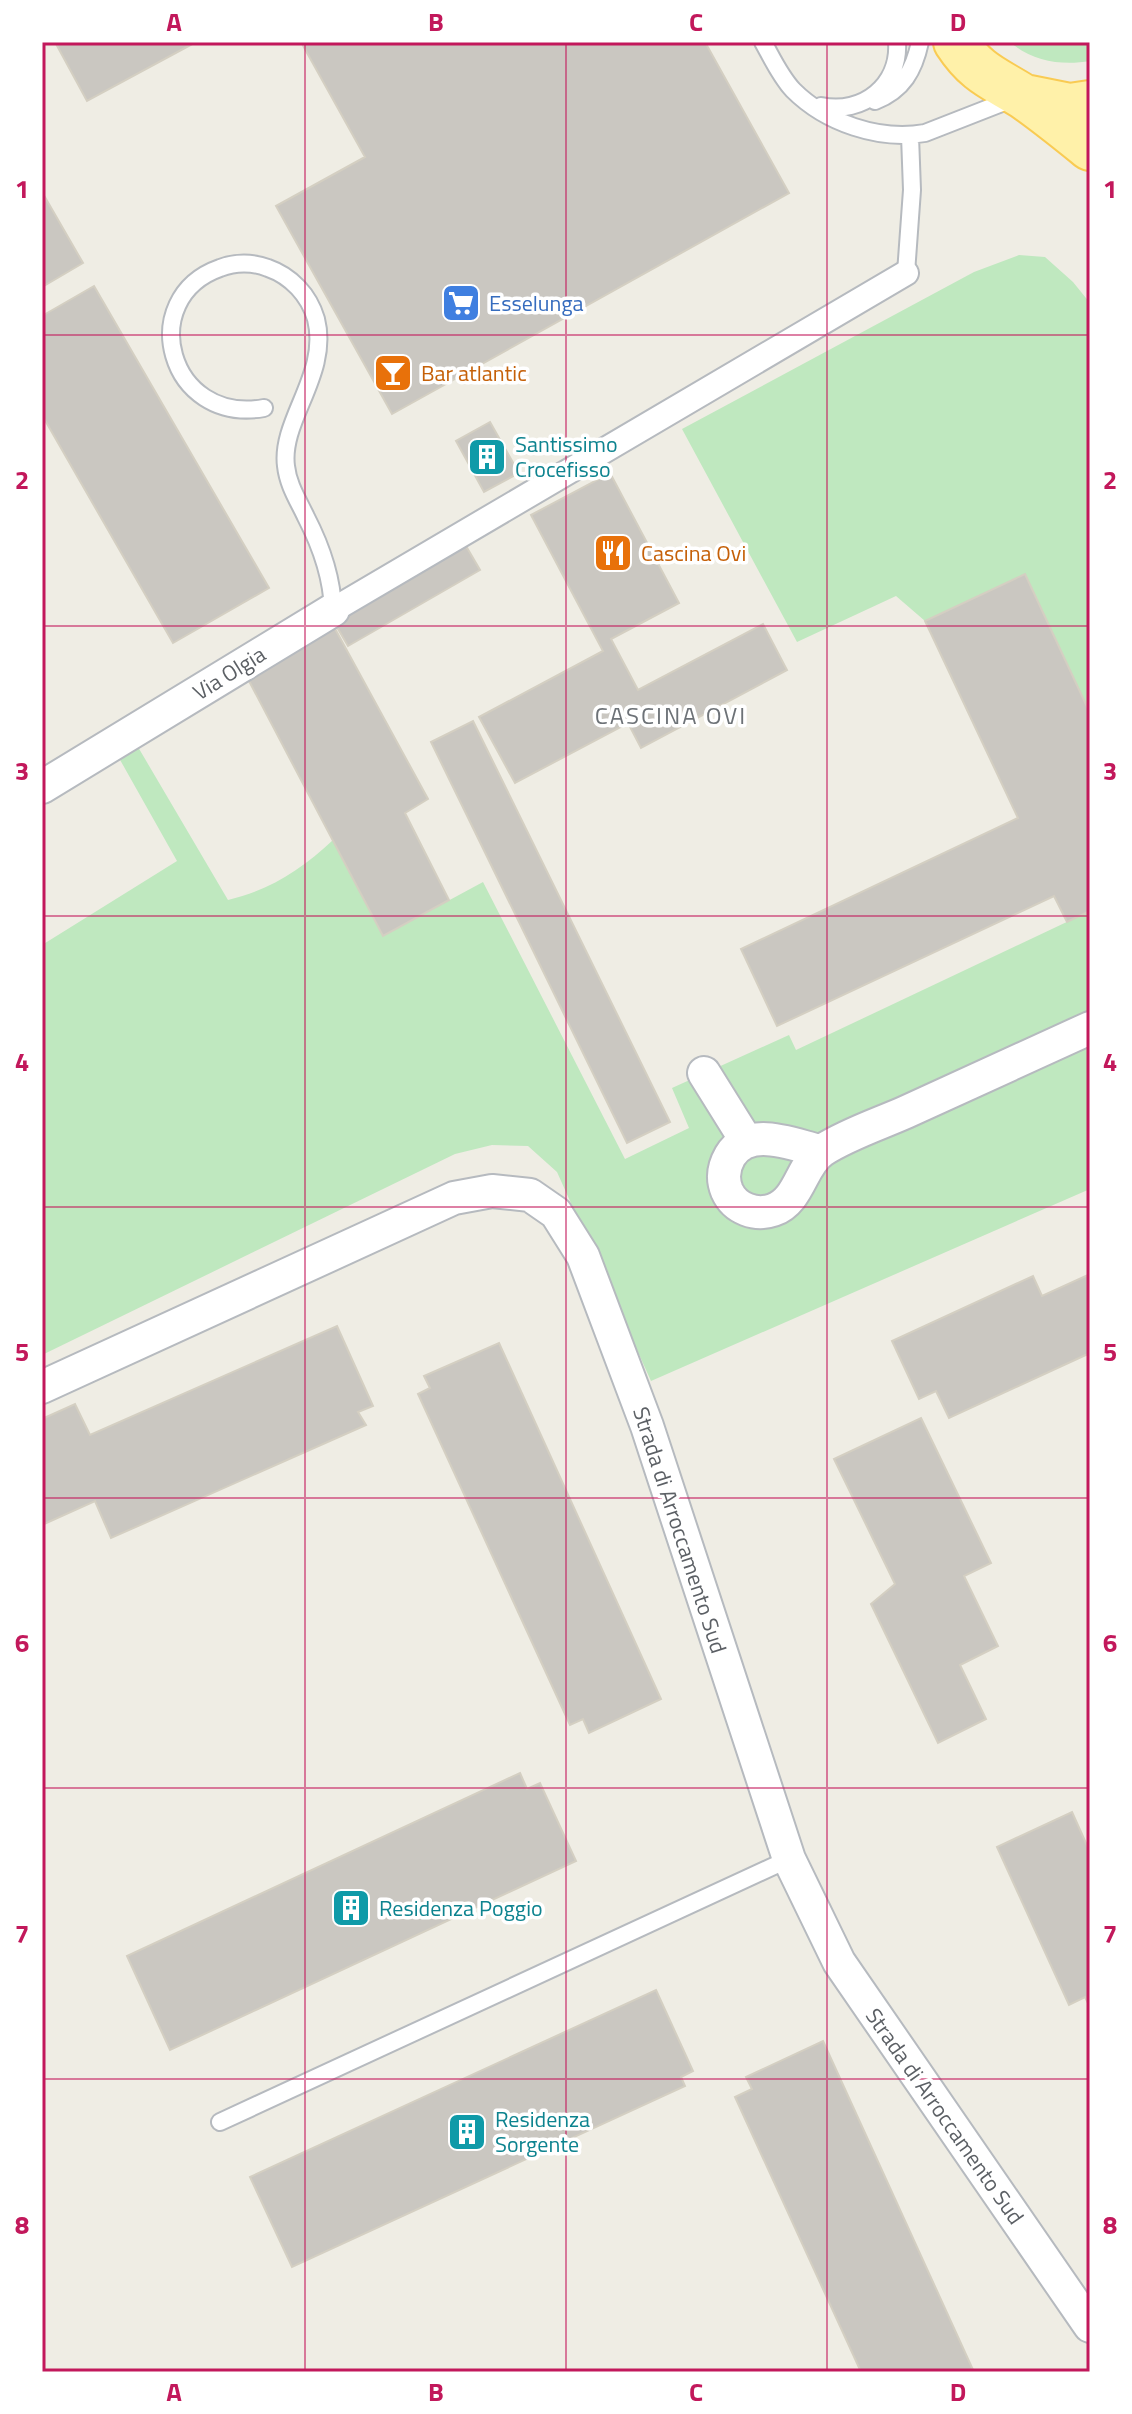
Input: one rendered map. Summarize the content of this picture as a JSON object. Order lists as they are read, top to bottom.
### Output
{
  "streets": {
    "street": ["Via Olgia", "Strada di Arroccamento Sud"]
  },
  "districts": ["CASCINA OVI"],
  "places": {
    "supermarket": ["Esselunga"],
    "bar": ["Bar atlantic"],
    "building": ["Santissimo Crocefisso", "Residenza Poggio", "Residenza Sorgente"],
    "restaurant": ["Cascina Ovi"]
  },
  "grid": {
    "columns": [
      "A",
      "B",
      "C",
      "D"
    ],
    "rows": [
      "1",
      "2",
      "3",
      "4",
      "5",
      "6",
      "7",
      "8"
    ]
  }
}
